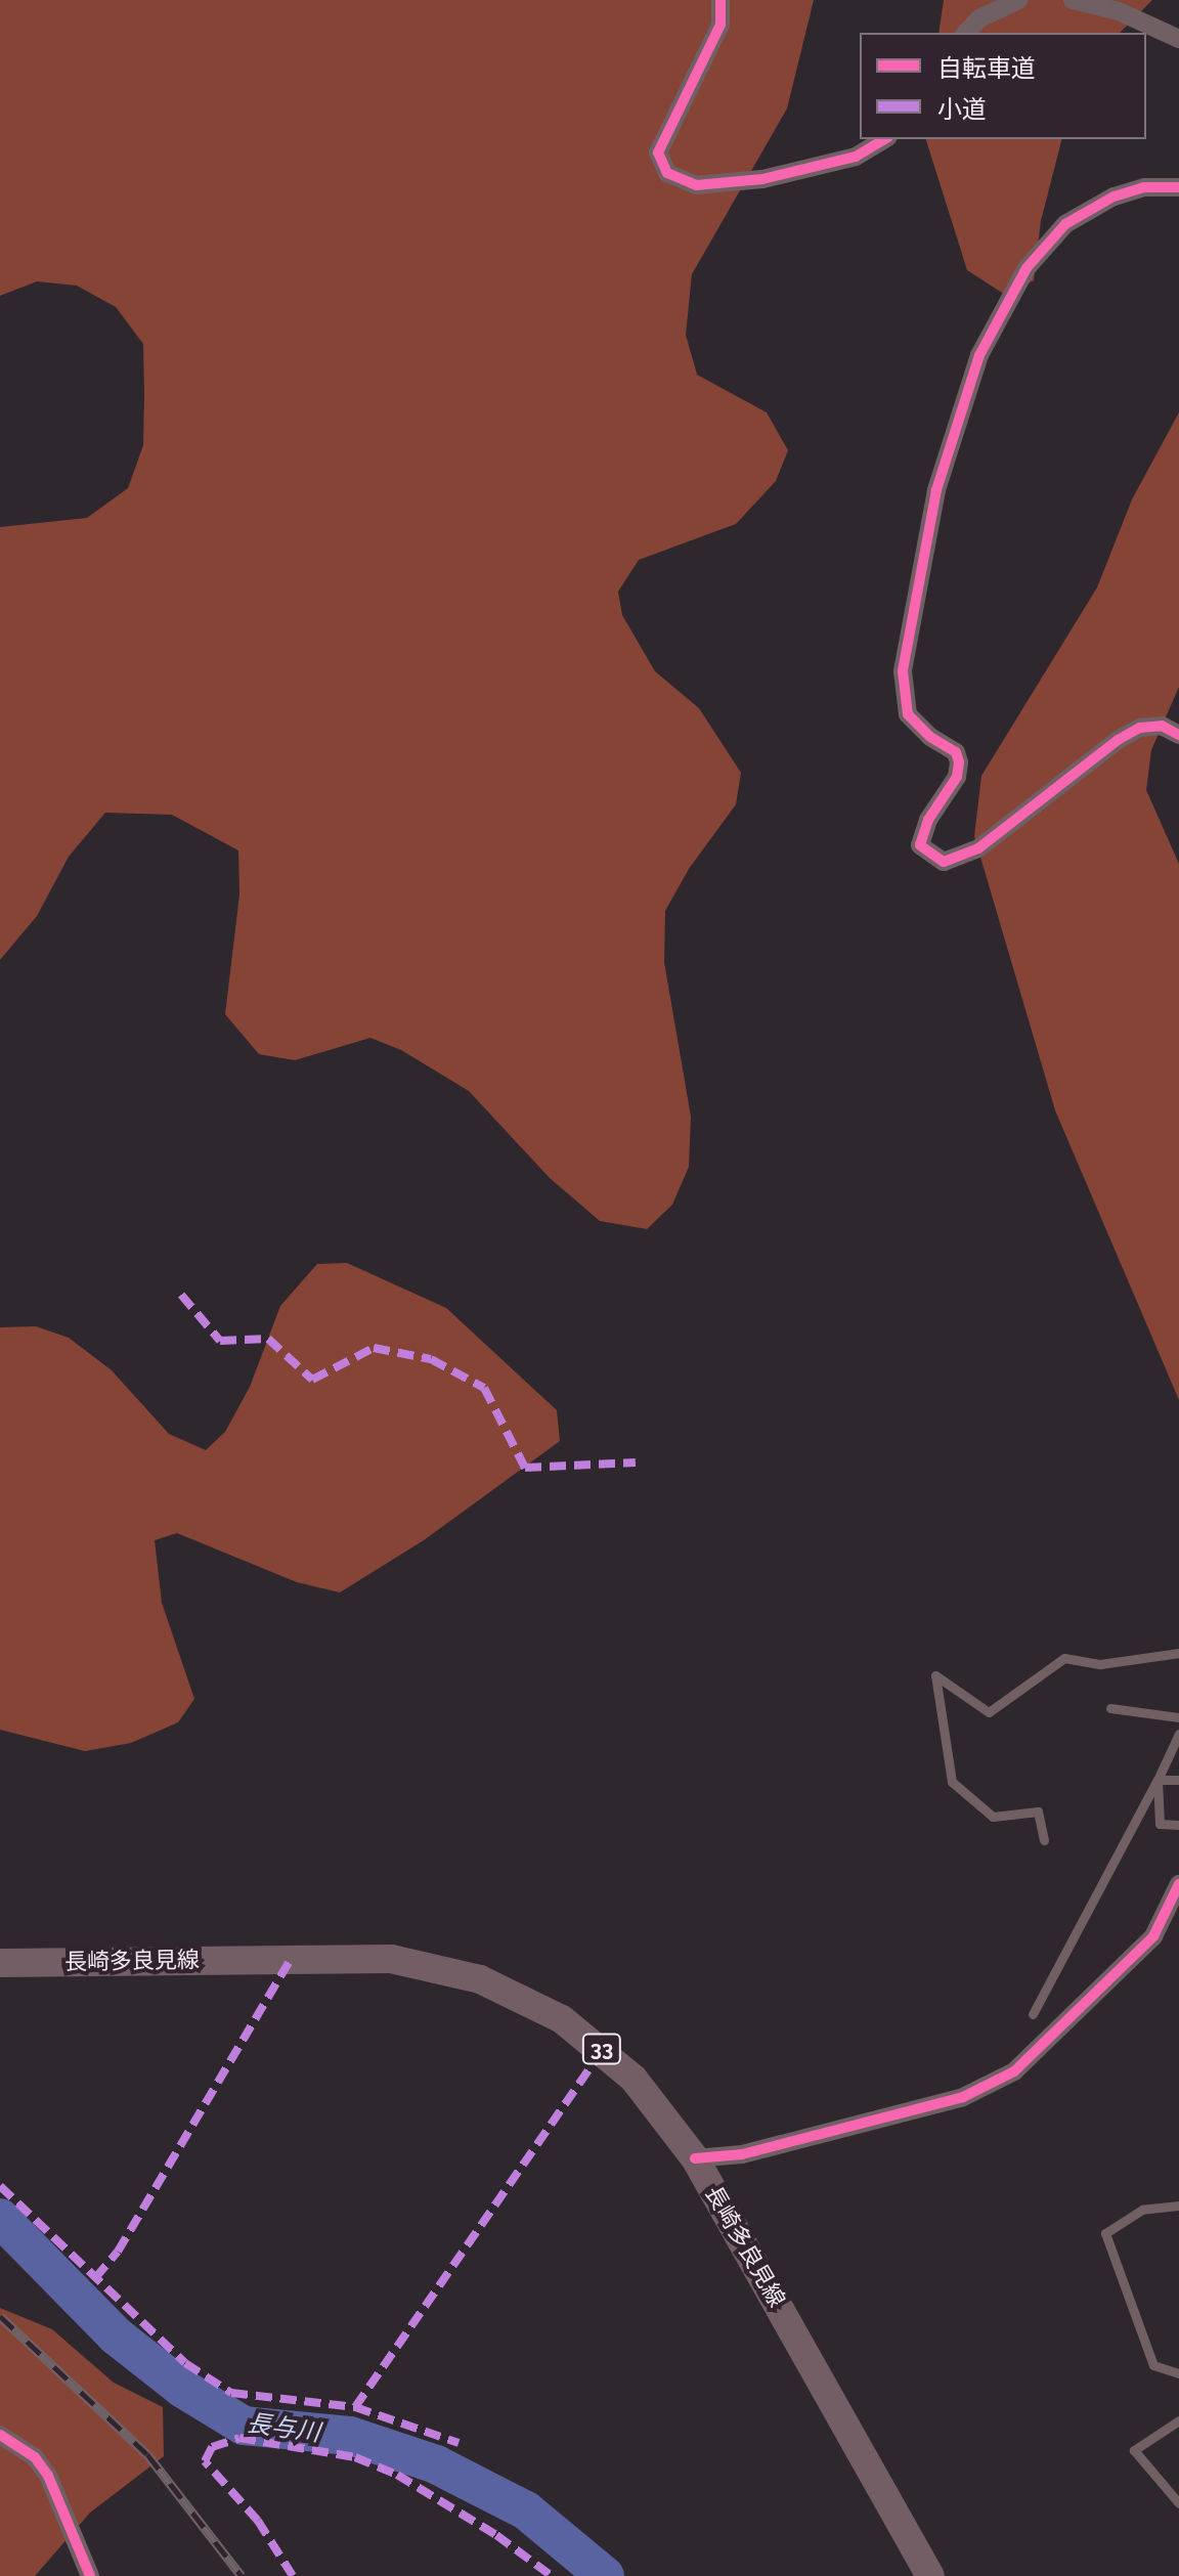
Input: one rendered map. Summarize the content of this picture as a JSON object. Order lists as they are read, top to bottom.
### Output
{
  "streets": {
    "main road": ["長崎多良見線", "33"]
  },
  "water": ["長与川"],
  "legend": ["自転車道", "小道"]
}
